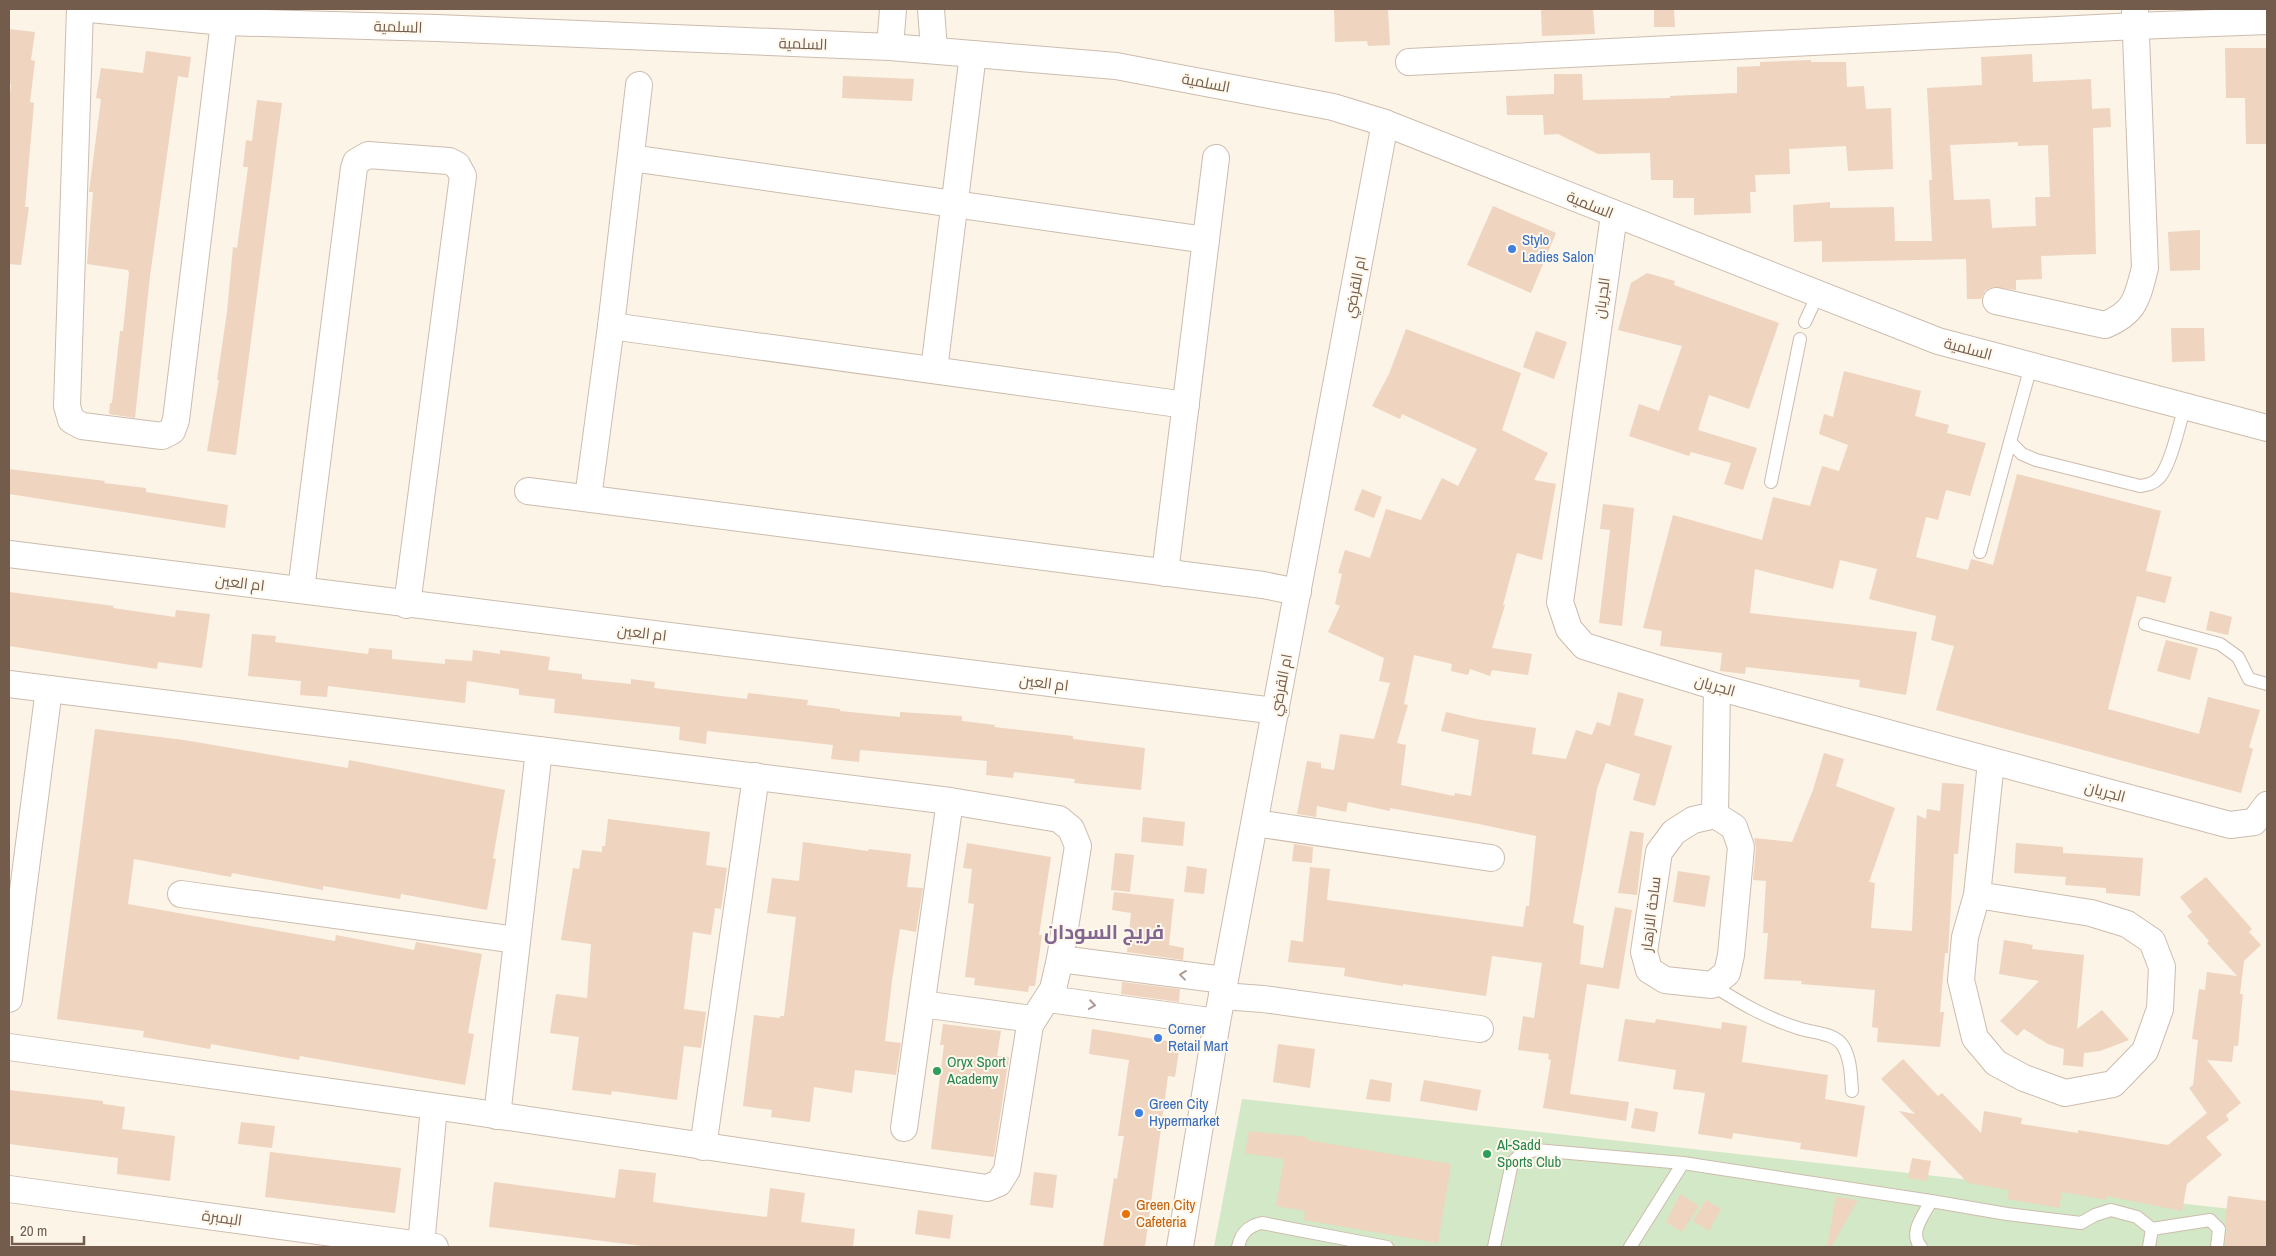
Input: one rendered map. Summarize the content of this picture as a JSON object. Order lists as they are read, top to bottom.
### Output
{
  "streets": {
    "street": [
      "السلمية",
      "ام القرضي",
      "الجريان",
      "ام العين",
      "ساحة الازهار",
      "البمبرة"
    ]
  },
  "crossings": [
    ["السلمية", "ام القرضي"],
    ["السلمية", "الجريان"],
    ["ام القرضي", "ام العين"]
  ],
  "districts": ["فريج السودان"],
  "places": [
    "Stylo Ladies Salon",
    "Corner Retail Mart",
    "Oryx Sport Academy",
    "Green City Hypermarket",
    "Al-Sadd Sports Club",
    "Green City Cafeteria"
  ],
  "scale_bar": "20 m"
}
